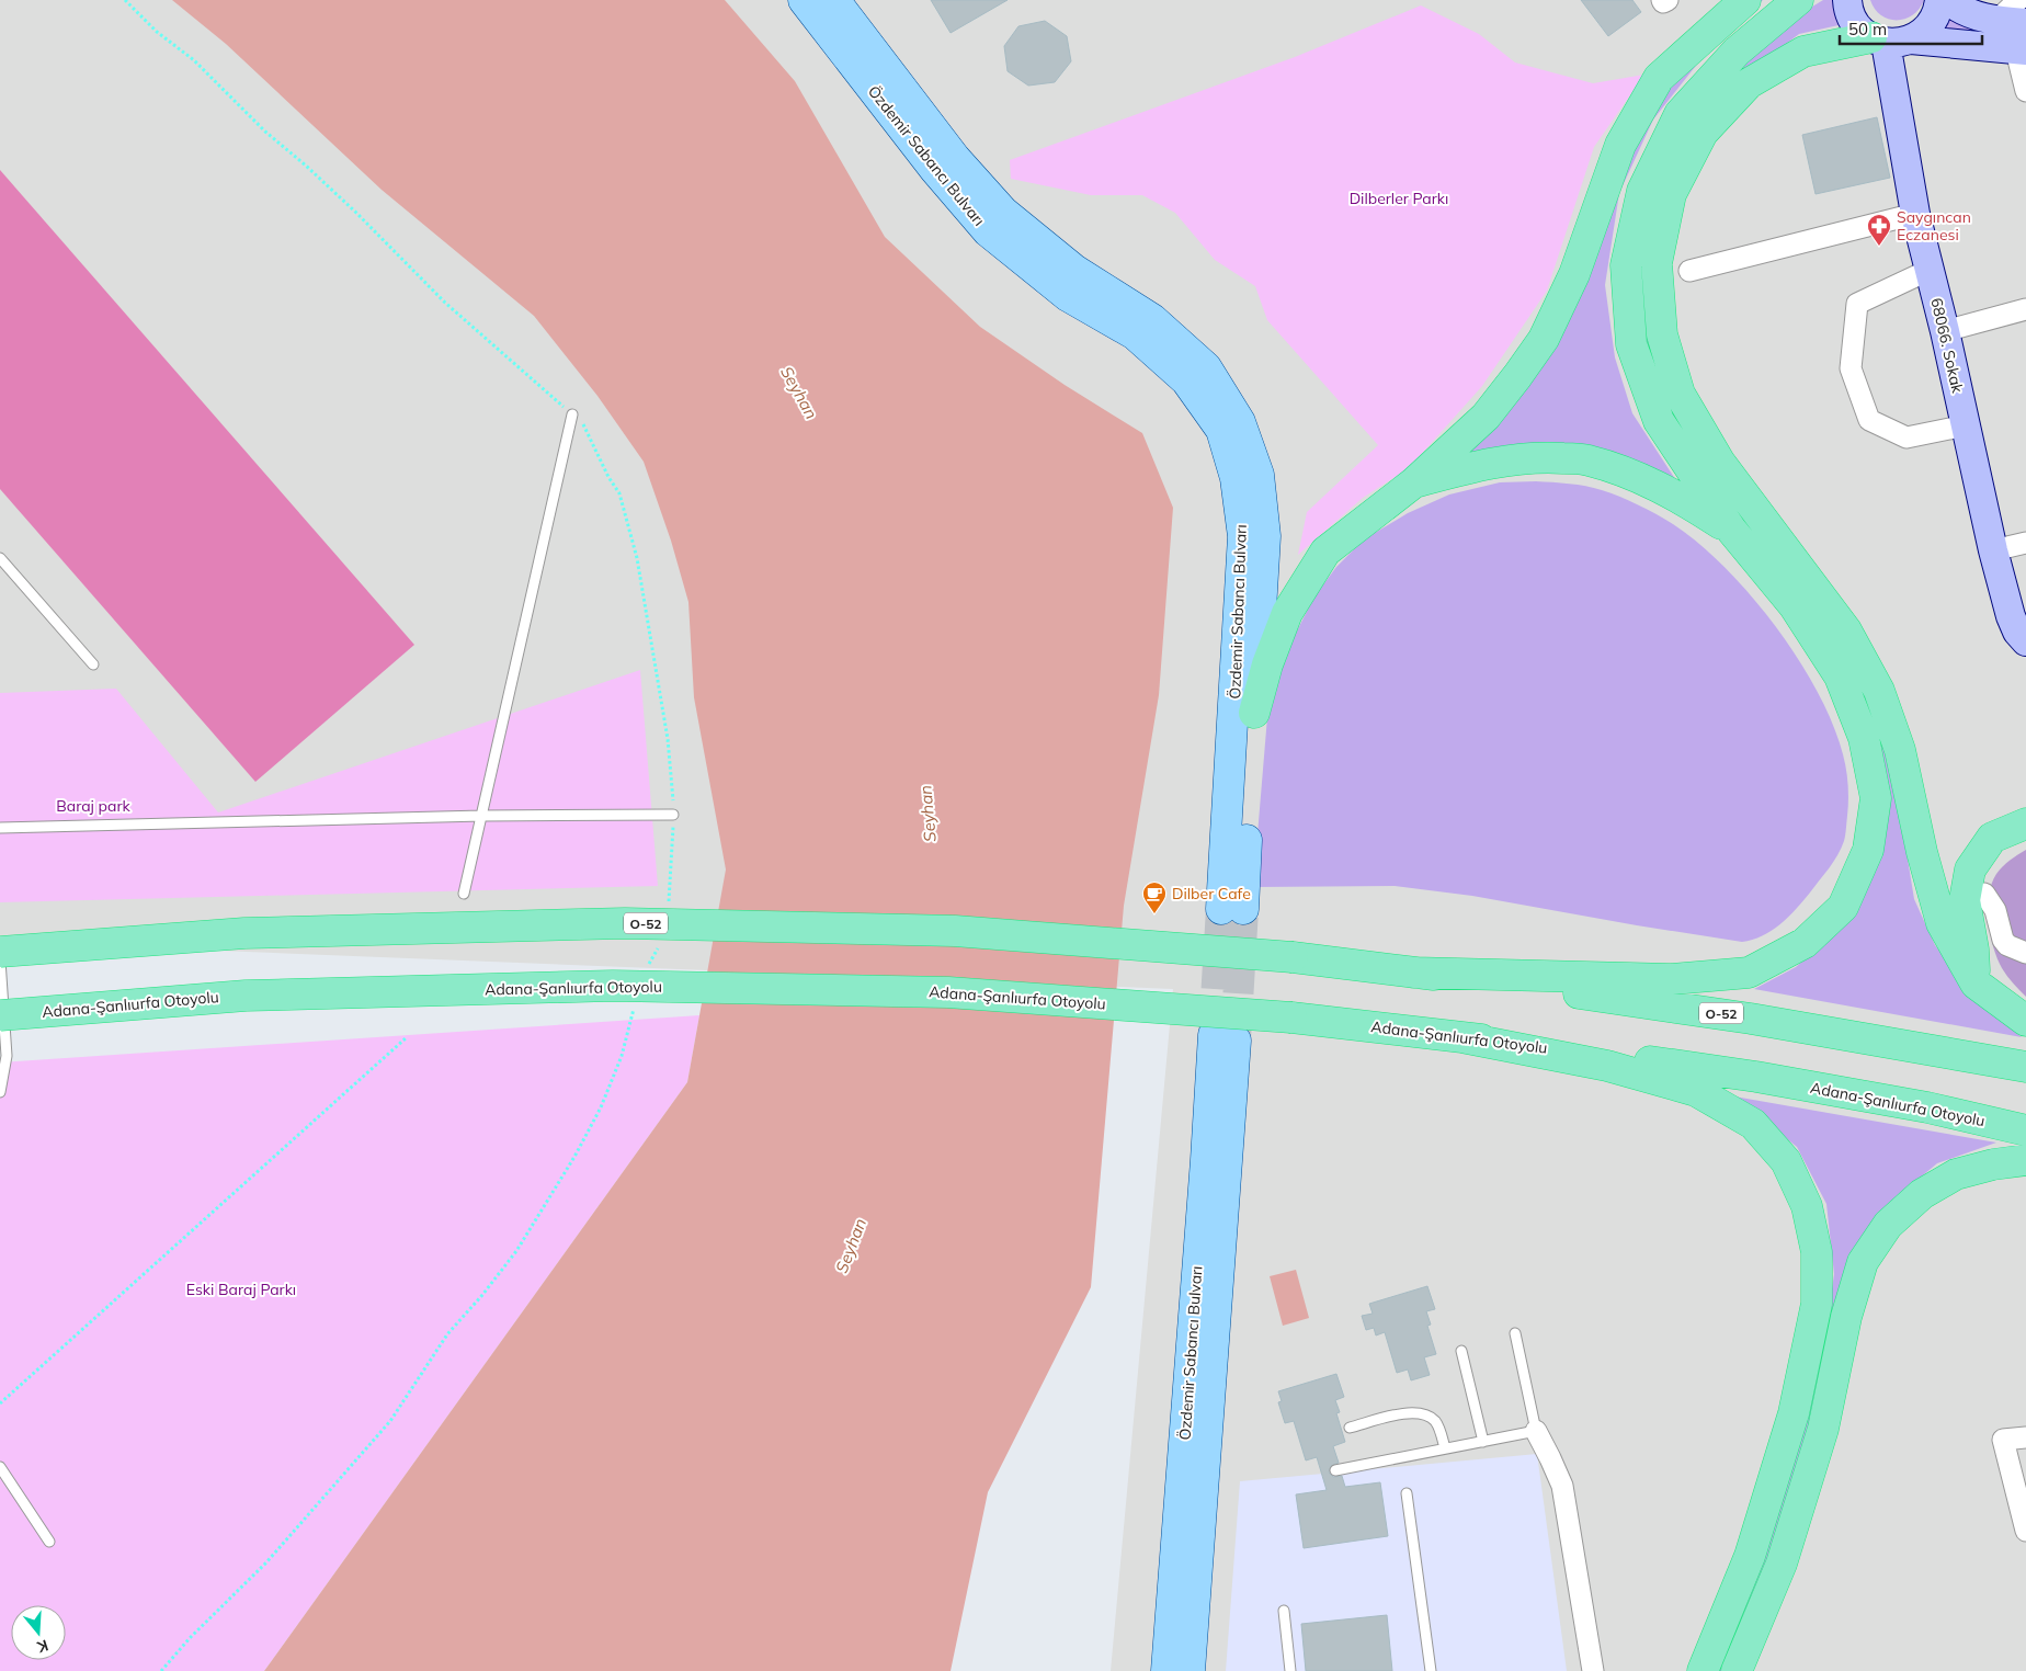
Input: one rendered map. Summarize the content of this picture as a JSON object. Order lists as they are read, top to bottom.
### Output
{
  "streets": {
    "highway": ["O-52", "Adana-Şanlıurfa Otoyolu"],
    "main road": ["Özdemir Sabancı Bulvarı", "68066. Sokak"]
  },
  "water": ["Seyhan"],
  "parks": ["Dilberler Parkı", "Baraj park", "Eski Baraj Parkı"],
  "places": {
    "pharmacy": ["Saygıncan Eczanesi"],
    "cafe": ["Dilber Cafe"]
  },
  "scale_bar": "50 m",
  "north": "bottom"
}
